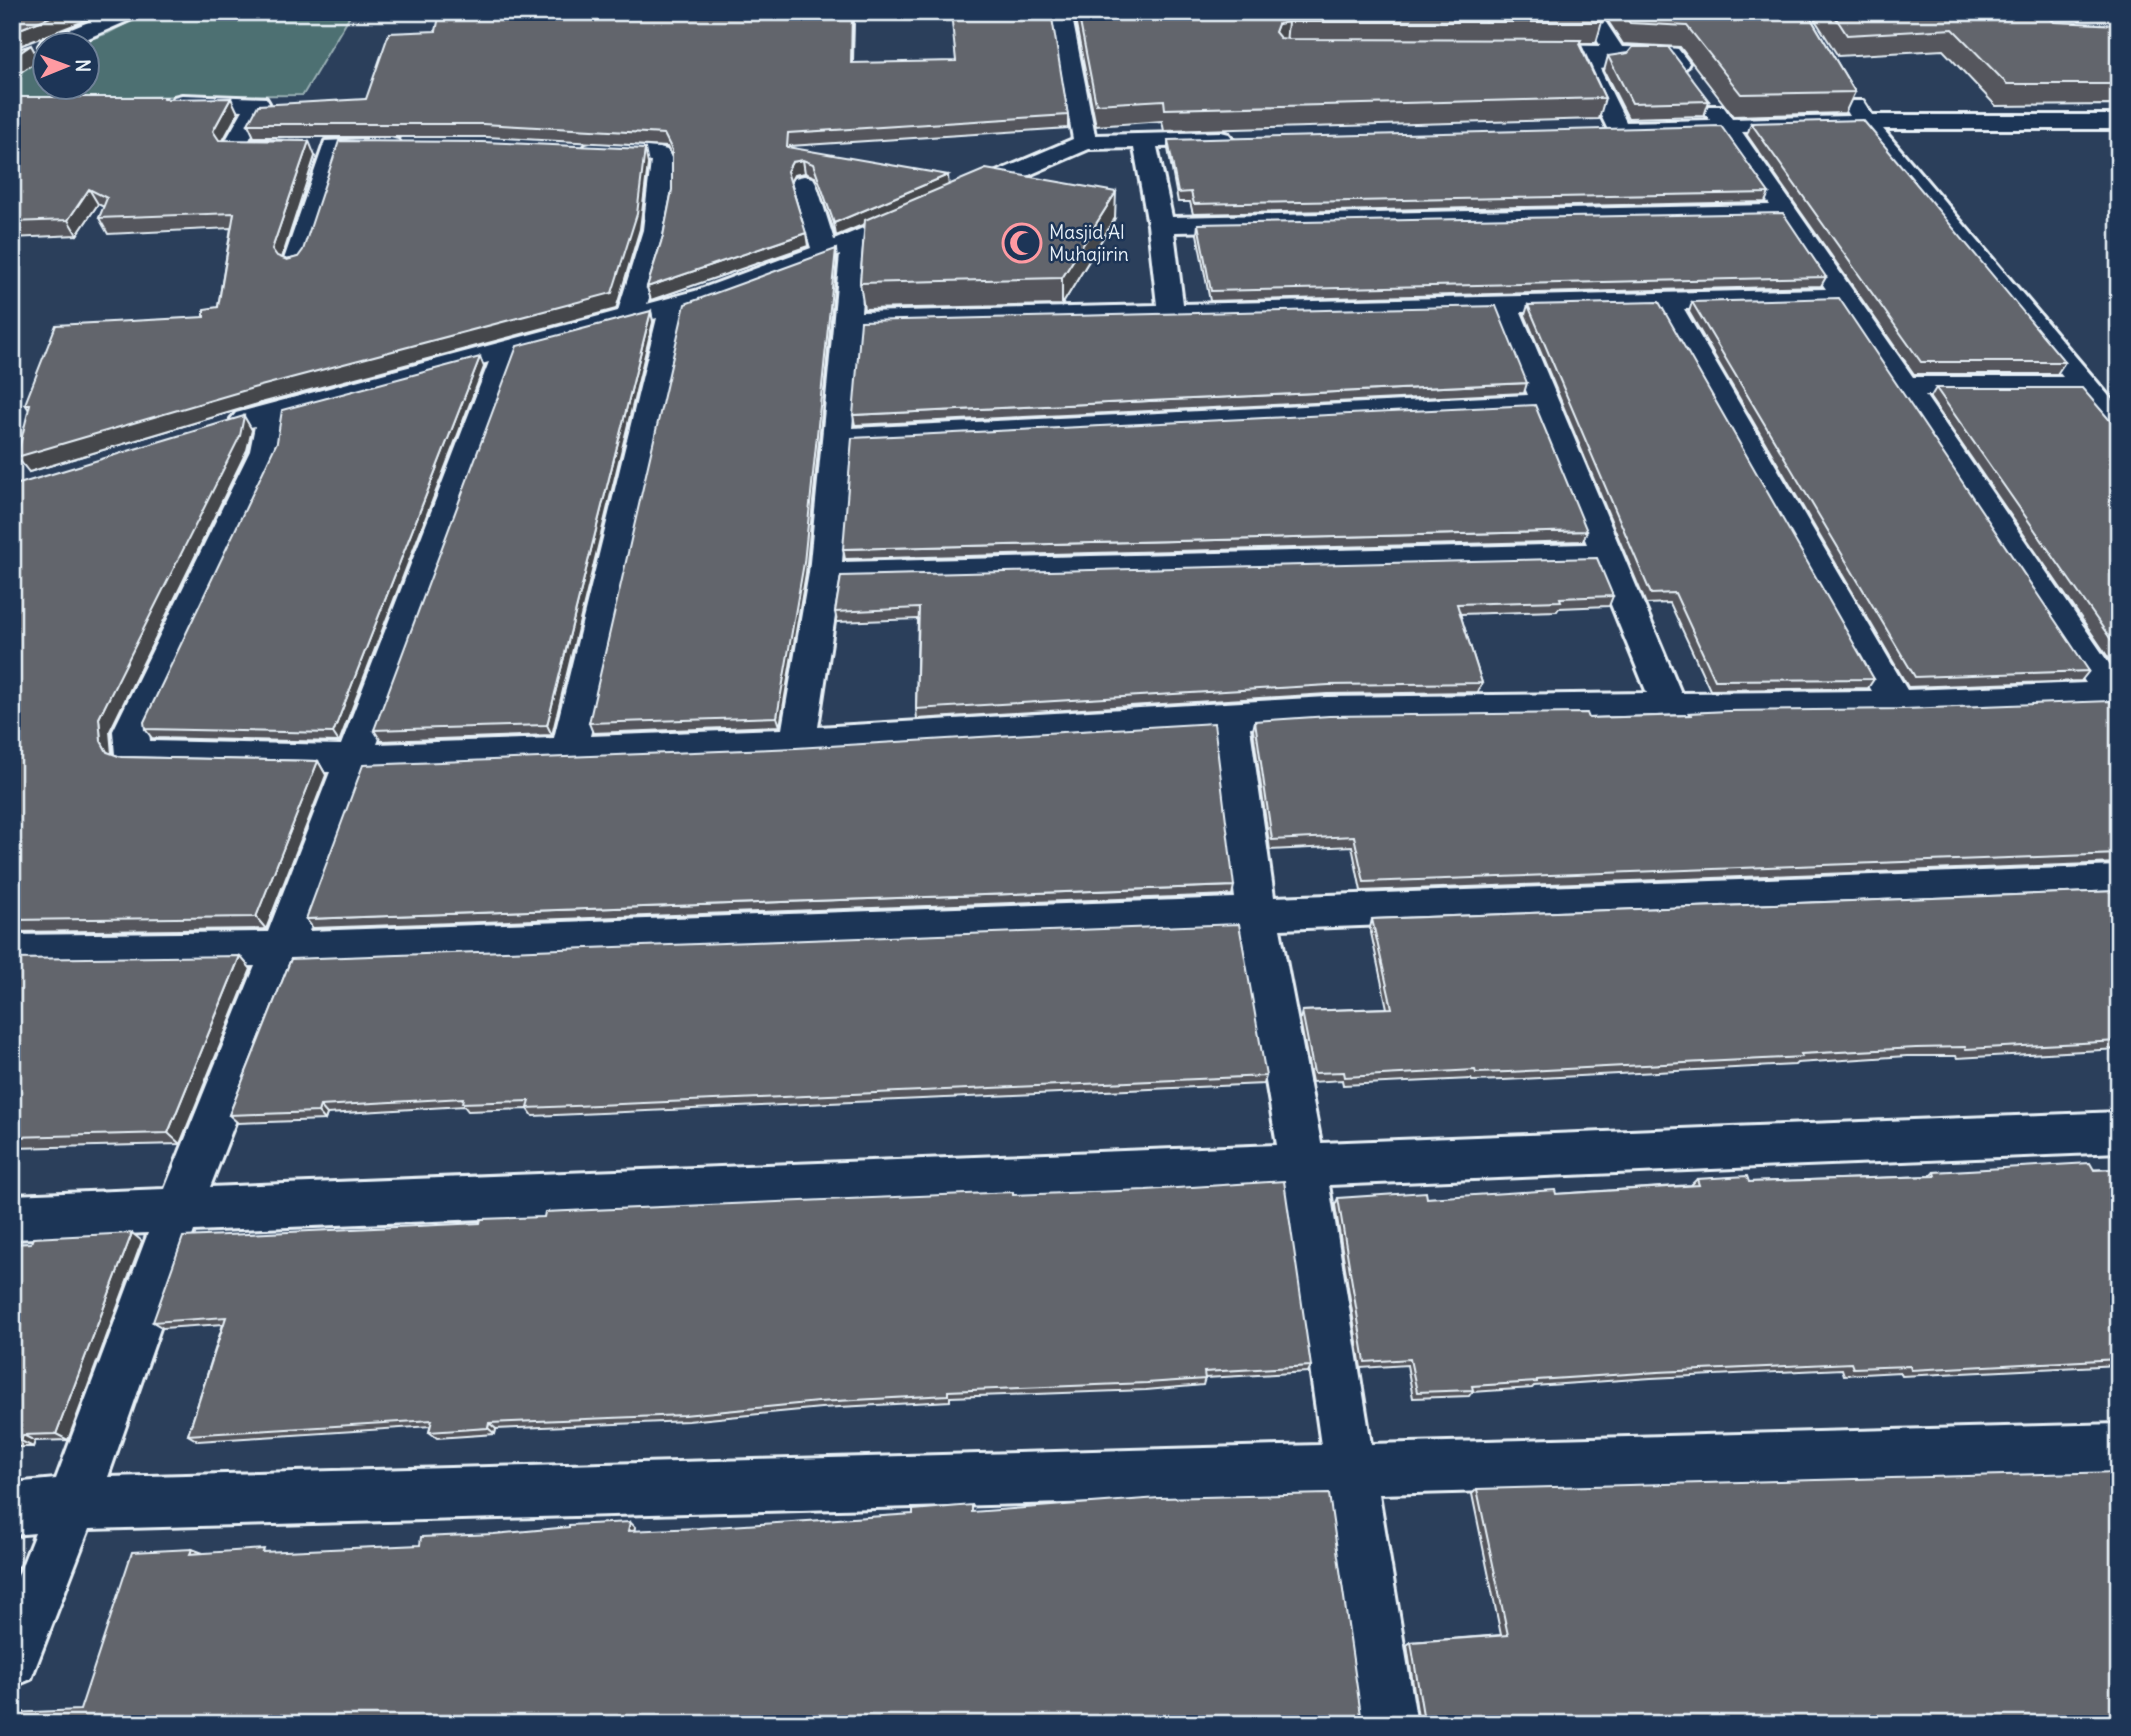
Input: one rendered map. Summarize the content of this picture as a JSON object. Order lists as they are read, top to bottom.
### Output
{
  "places": {
    "mosque": ["Masjid Al Muhajirin"]
  },
  "north": "right"
}
